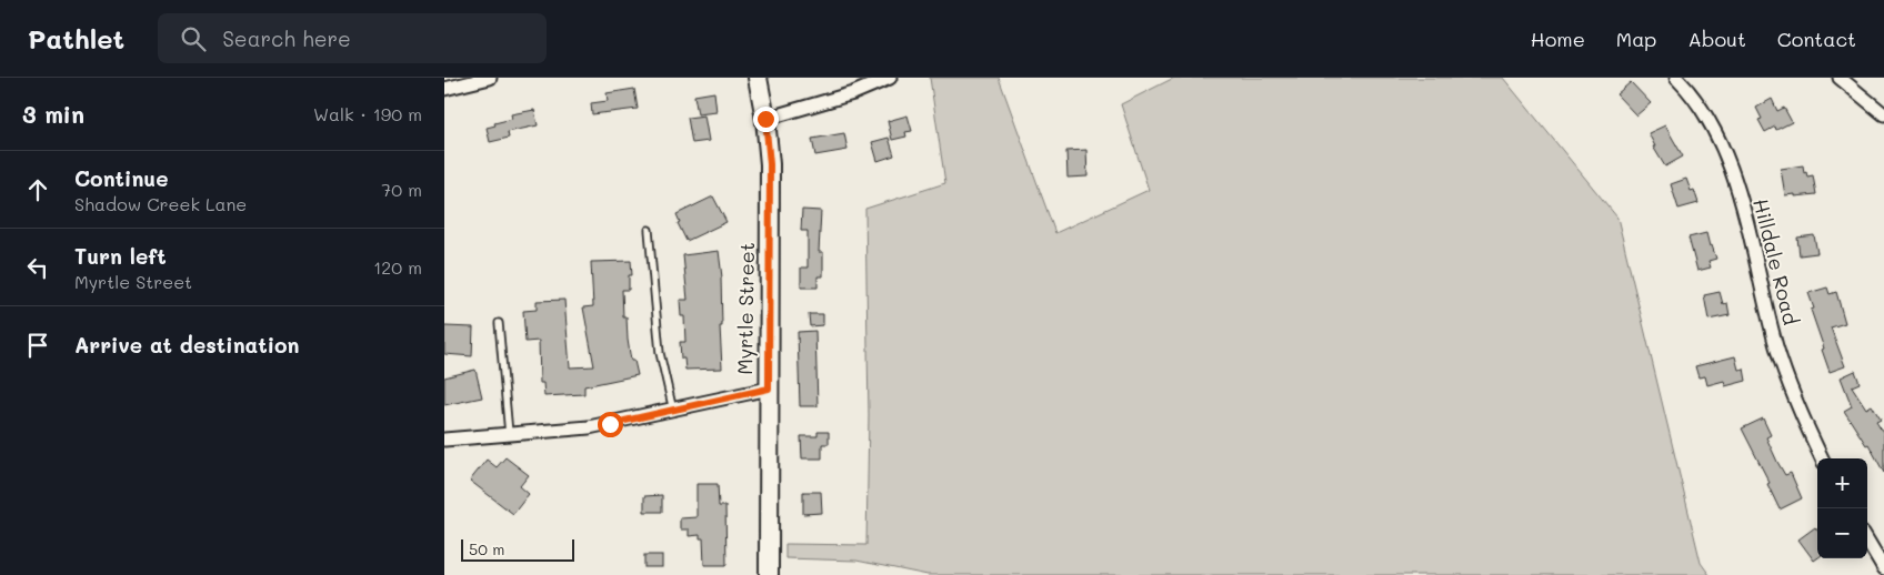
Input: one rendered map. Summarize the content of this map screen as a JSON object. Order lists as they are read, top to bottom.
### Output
{
  "streets": {
    "street": ["Hilldale Road", "Myrtle Street"]
  },
  "scale_bar": "50 m",
  "page": {
    "header": "Pathlet",
    "search": "Search here",
    "nav": [
      "Home",
      "Map",
      "About",
      "Contact"
    ],
    "heading": ["3 min", "Walk · 190 m"],
    "list": [
      ["Continue", "Shadow Creek Lane", "70 m"],
      ["Turn left", "Myrtle Street", "120 m"],
      "Arrive at destination"
    ],
    "map_buttons": ["+", "−"],
    "scale": "50 m"
  }
}
